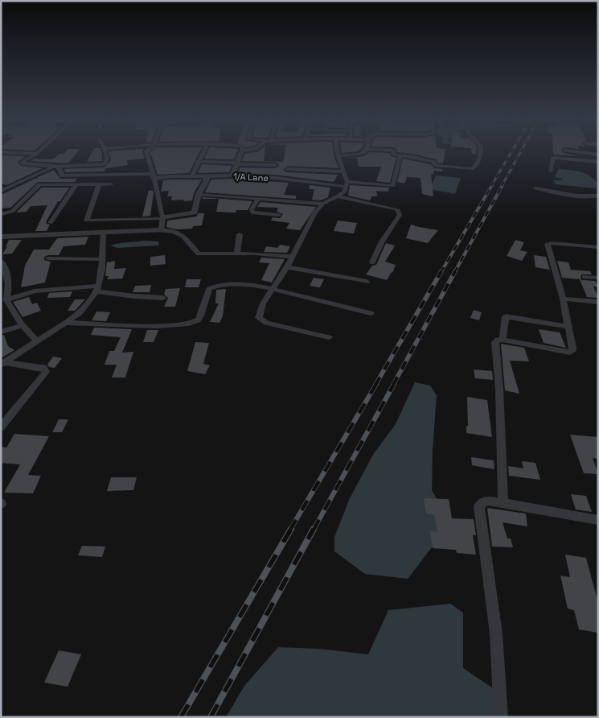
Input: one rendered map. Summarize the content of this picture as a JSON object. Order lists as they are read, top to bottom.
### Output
{
  "streets": {
    "street": ["1/A Lane"]
  }
}
